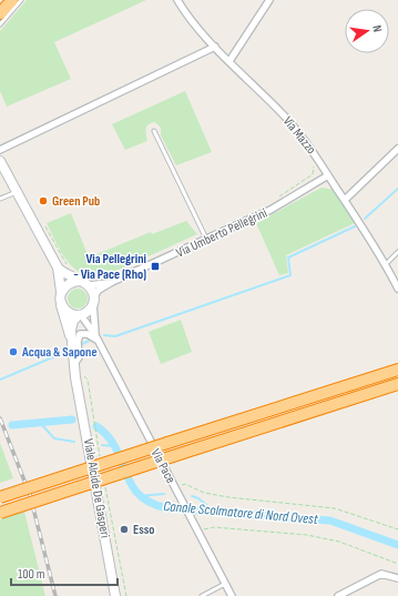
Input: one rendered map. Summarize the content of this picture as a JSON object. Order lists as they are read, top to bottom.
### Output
{
  "streets": {
    "street": [
      "Via Mazzo",
      "Via Umberto Pellegrini",
      "Via Pace",
      "Viale Alcide De Gasperi"
    ]
  },
  "crossings": [
    ["Via Mazzo", "Via Umberto Pellegrini"],
    ["Via Pace", "Viale Alcide De Gasperi"]
  ],
  "water": ["Canale Scolmatore di Nord Ovest"],
  "places": {
    "other": ["Green Pub", "Acqua & Sapone", "Esso"],
    "transit": ["Via Pellegrini - Via Pace (Rho)"]
  },
  "scale_bar": "100 m",
  "north": "right"
}
